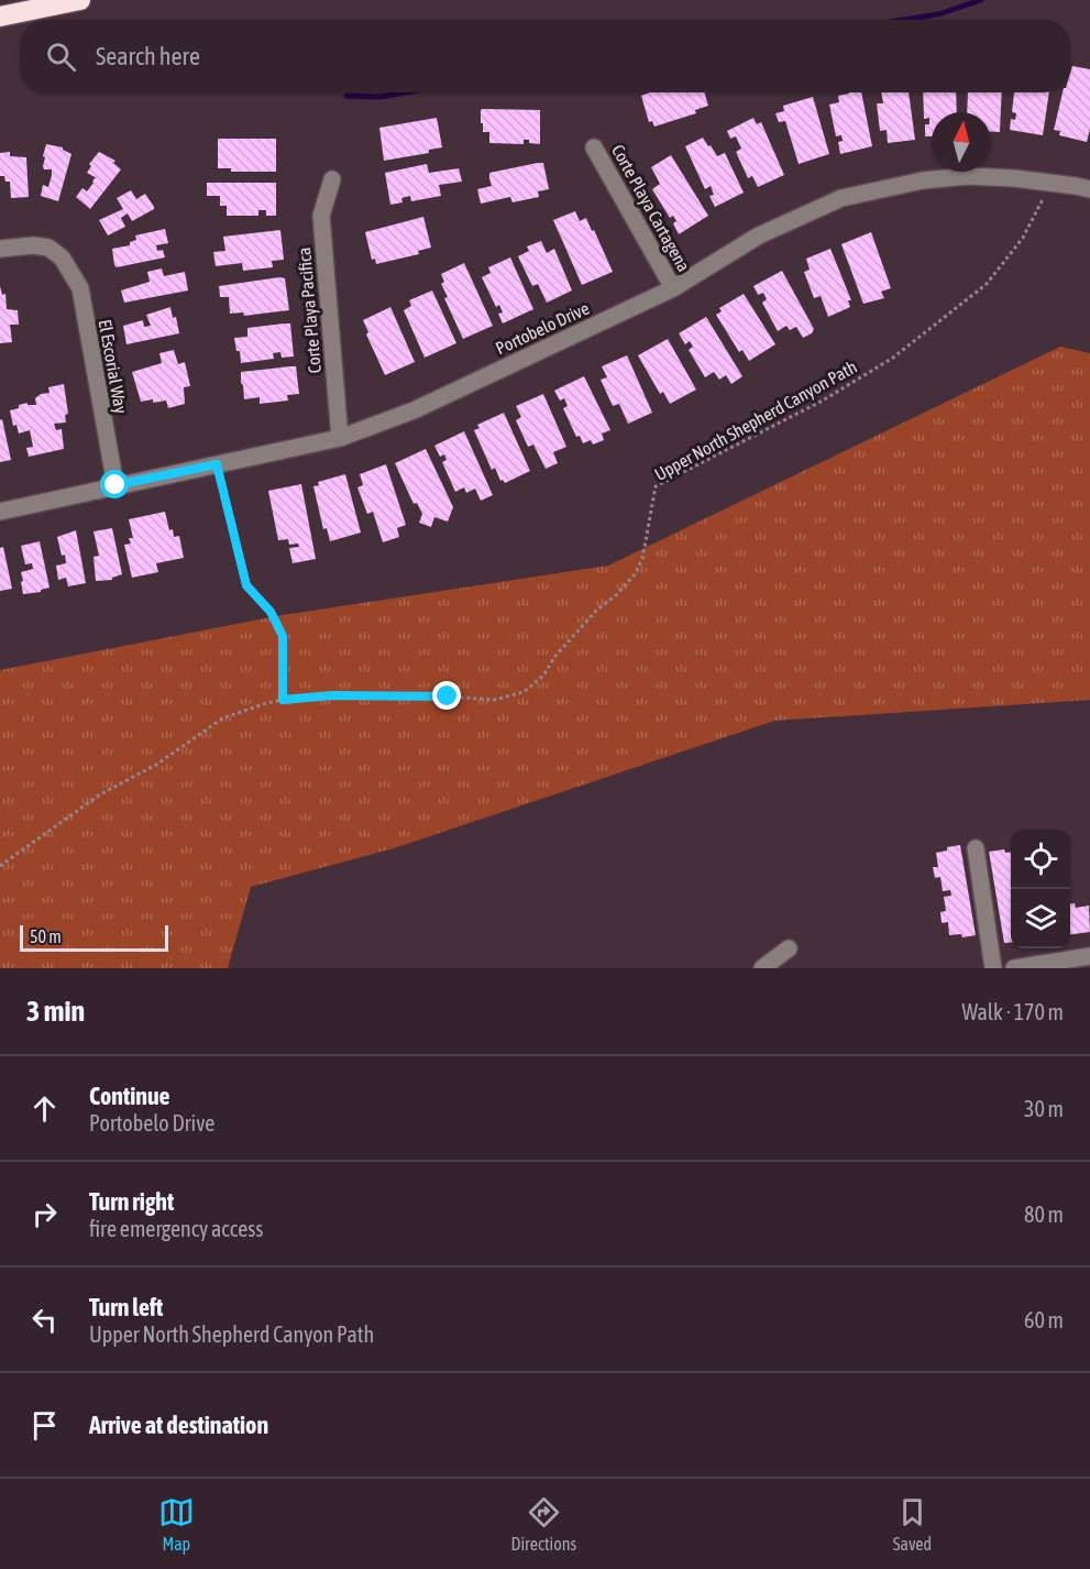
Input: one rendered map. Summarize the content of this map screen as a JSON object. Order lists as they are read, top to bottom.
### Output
{
  "streets": {
    "street": [
      "Corte Playa Cartagena",
      "Corte Playa Pacifica",
      "Portobelo Drive",
      "El Escorial Way"
    ],
    "path": ["Upper North Shepherd Canyon Path"]
  },
  "crossings": [
    ["Corte Playa Cartagena", "Portobelo Drive"],
    ["Corte Playa Pacifica", "Portobelo Drive"],
    ["Portobelo Drive", "El Escorial Way"],
    ["Portobelo Drive", "Upper North Shepherd Canyon Path"]
  ],
  "scale_bar": "50 m",
  "north": "top",
  "page": {
    "search": "Search here",
    "scale": "50 m",
    "heading": ["3 min", "Walk · 170 m"],
    "list": [
      ["Continue", "Portobelo Drive", "30 m"],
      ["Turn right", "fire emergency access", "80 m"],
      ["Turn left", "Upper North Shepherd Canyon Path", "60 m"],
      "Arrive at destination"
    ],
    "nav": ["Map", "Directions", "Saved"]
  }
}
